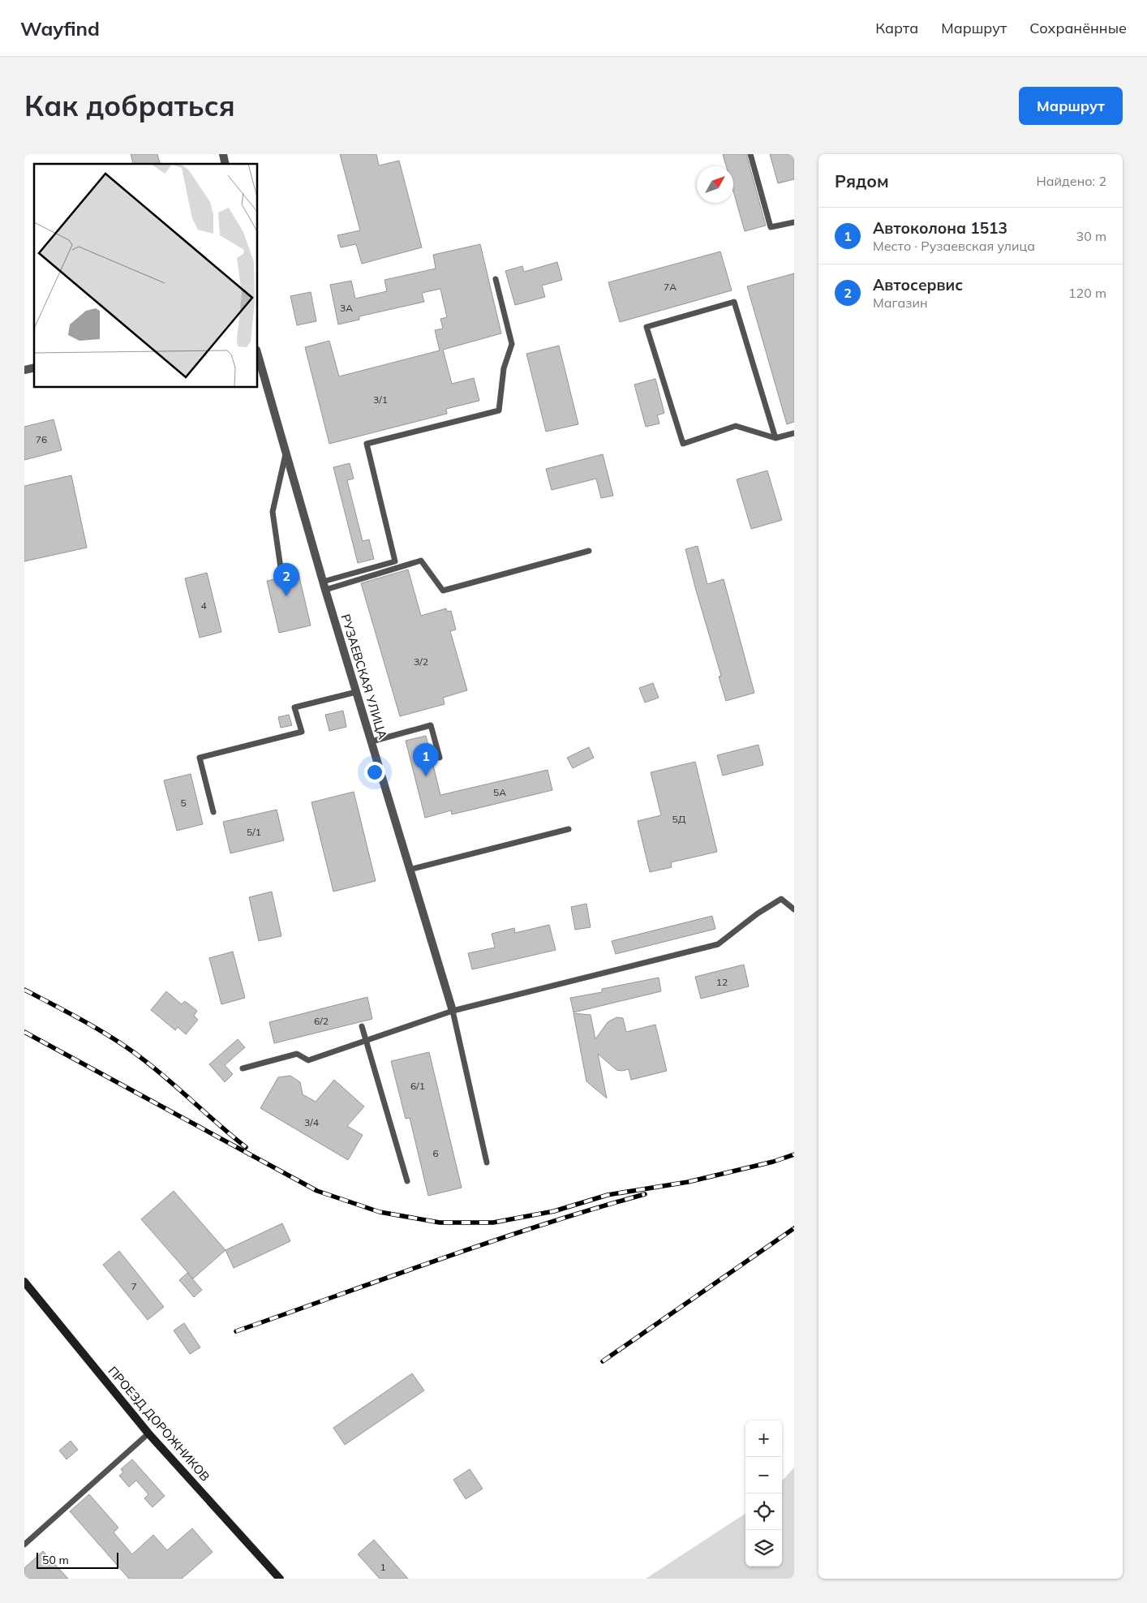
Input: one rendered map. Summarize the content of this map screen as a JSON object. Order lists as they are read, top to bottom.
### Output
{
  "streets": {
    "main road": ["ПРОЕЗД ДОРОЖНИКОВ"],
    "street": ["РУЗАЕВСКАЯ УЛИЦА"]
  },
  "house_numbers": [
    "7А",
    "3А",
    "3/1",
    "76",
    "4",
    "3/2",
    "5А",
    "5",
    "5Д",
    "5/1",
    "12",
    "6/2",
    "6/1",
    "3/4",
    "6",
    "7",
    "1"
  ],
  "scale_bar": "50 m",
  "north": "top right",
  "page": {
    "header": "Wayfind",
    "nav": ["Карта", "Маршрут", "Сохранённые"],
    "buttons": "Маршрут",
    "title": "Как добраться",
    "heading": ["Рядом", "Найдено: 2"],
    "list": [
      {
        "mark": "1",
        "name": "Автоколона 1513",
        "note": "Место · Рузаевская улица",
        "value": "30 m"
      },
      {
        "mark": "2",
        "name": "Автосервис",
        "note": "Магазин",
        "value": "120 m"
      }
    ],
    "pins": ["2", "1"],
    "map_buttons": ["+", "−"],
    "scale": "50 m"
  }
}
